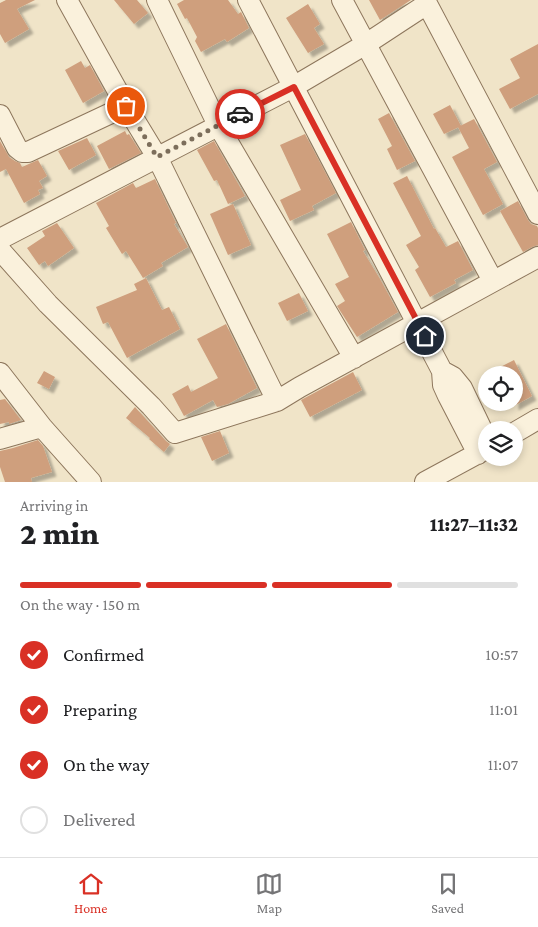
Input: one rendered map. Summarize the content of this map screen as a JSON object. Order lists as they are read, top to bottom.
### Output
{
  "page": {
    "heading": ["2 min", "Arriving in", "11:27–11:32"],
    "bar": "On the way · 150 m",
    "list": [
      ["Confirmed", "10:57"],
      ["Preparing", "11:01"],
      ["On the way", "11:07"],
      "Delivered"
    ],
    "tabs": ["Home", "Map", "Saved"]
  }
}
